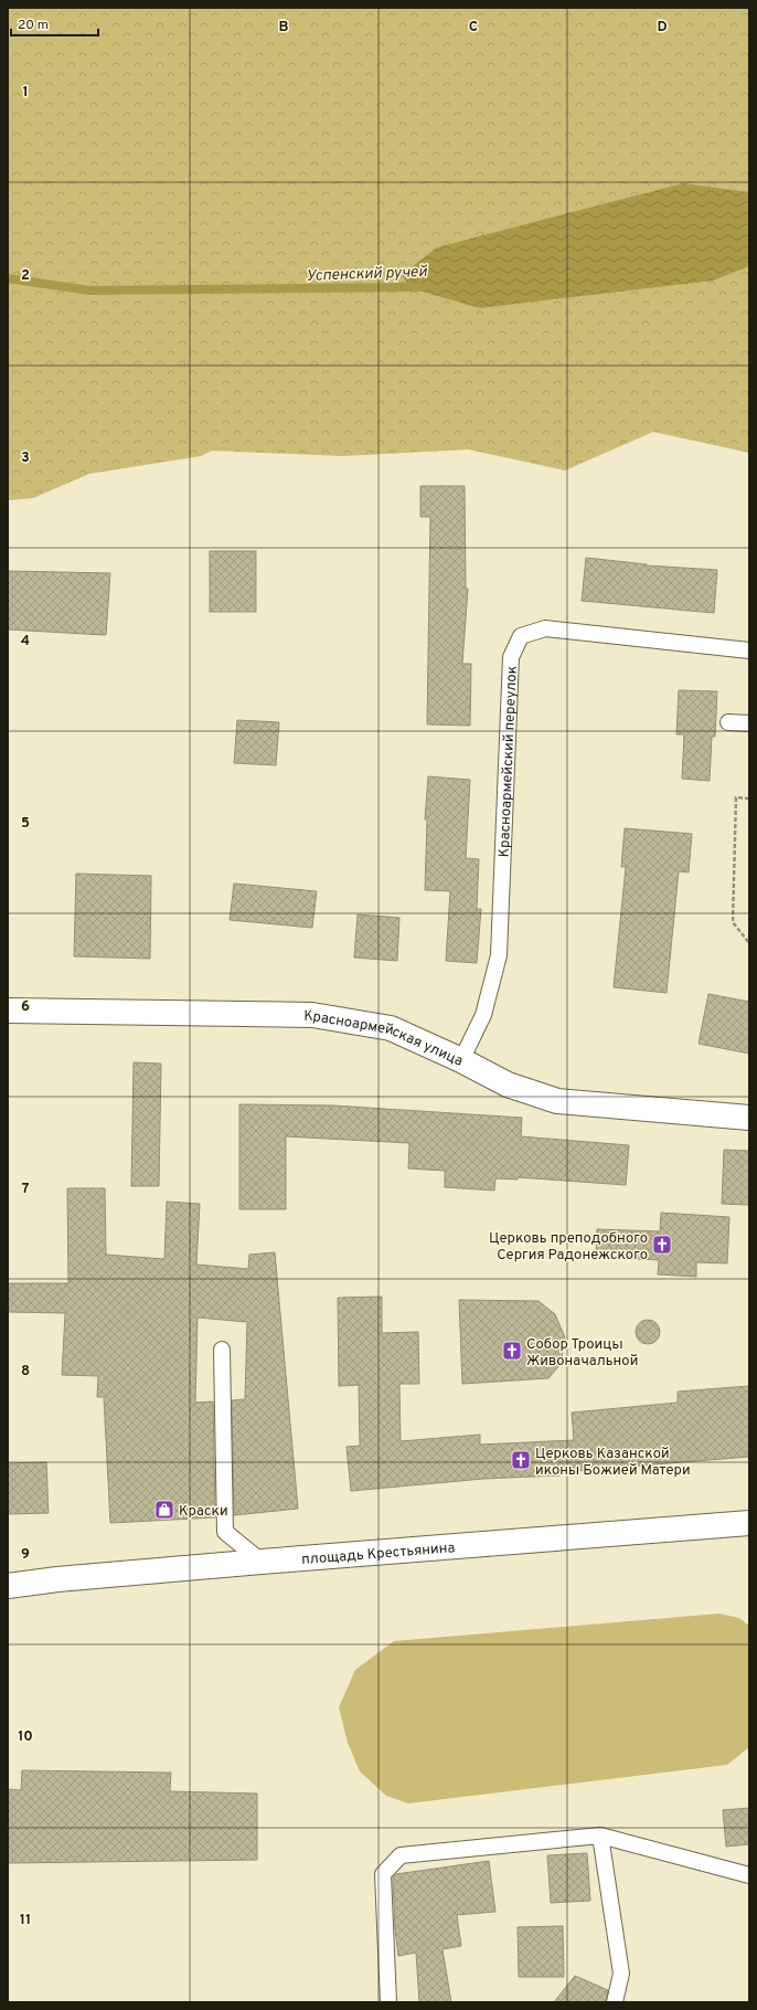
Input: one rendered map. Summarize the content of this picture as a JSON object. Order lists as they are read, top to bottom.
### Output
{
  "streets": {
    "street": ["Красноармейская улица", "площадь Крестьянина"],
    "lane": ["Красноармейский переулок"]
  },
  "crossings": [
    ["Красноармейский переулок", "Красноармейская улица"]
  ],
  "water": ["Успенский ручей"],
  "places": {
    "church": ["Церковь преподобного Сергия Радонежского", "Собор Троицы Живоначальной", "Церковь Казанской иконы Божией Матери"],
    "shop": ["Краски"]
  },
  "scale_bar": "20 m",
  "grid": {
    "columns": ["B", "C", "D"],
    "rows": [
      "1",
      "2",
      "3",
      "4",
      "5",
      "6",
      "7",
      "8",
      "9",
      "10",
      "11"
    ]
  }
}
